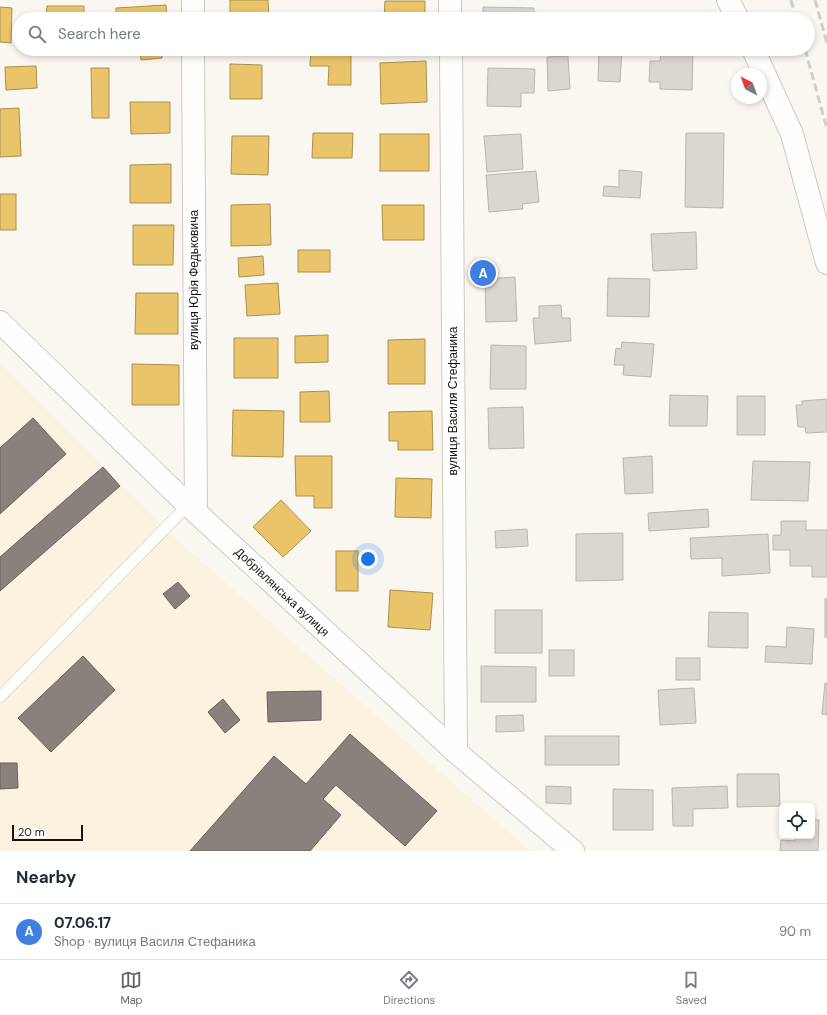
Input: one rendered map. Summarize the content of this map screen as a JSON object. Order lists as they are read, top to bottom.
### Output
{
  "streets": {
    "street": ["вулиця Юрія Федьковича", "вулиця Василя Стефаника", "Добрівлянська вулиця"]
  },
  "crossings": [
    ["вулиця Юрія Федьковича", "Добрівлянська вулиця"],
    ["вулиця Василя Стефаника", "Добрівлянська вулиця"]
  ],
  "scale_bar": "20 m",
  "north": "top left",
  "page": {
    "search": "Search here",
    "pins": "A",
    "scale": "20 m",
    "heading": "Nearby",
    "list": [
      {
        "mark": "A",
        "name": "07.06.17",
        "note": "Shop · вулиця Василя Стефаника",
        "value": "90 m"
      }
    ],
    "nav": ["Map", "Directions", "Saved"]
  }
}
